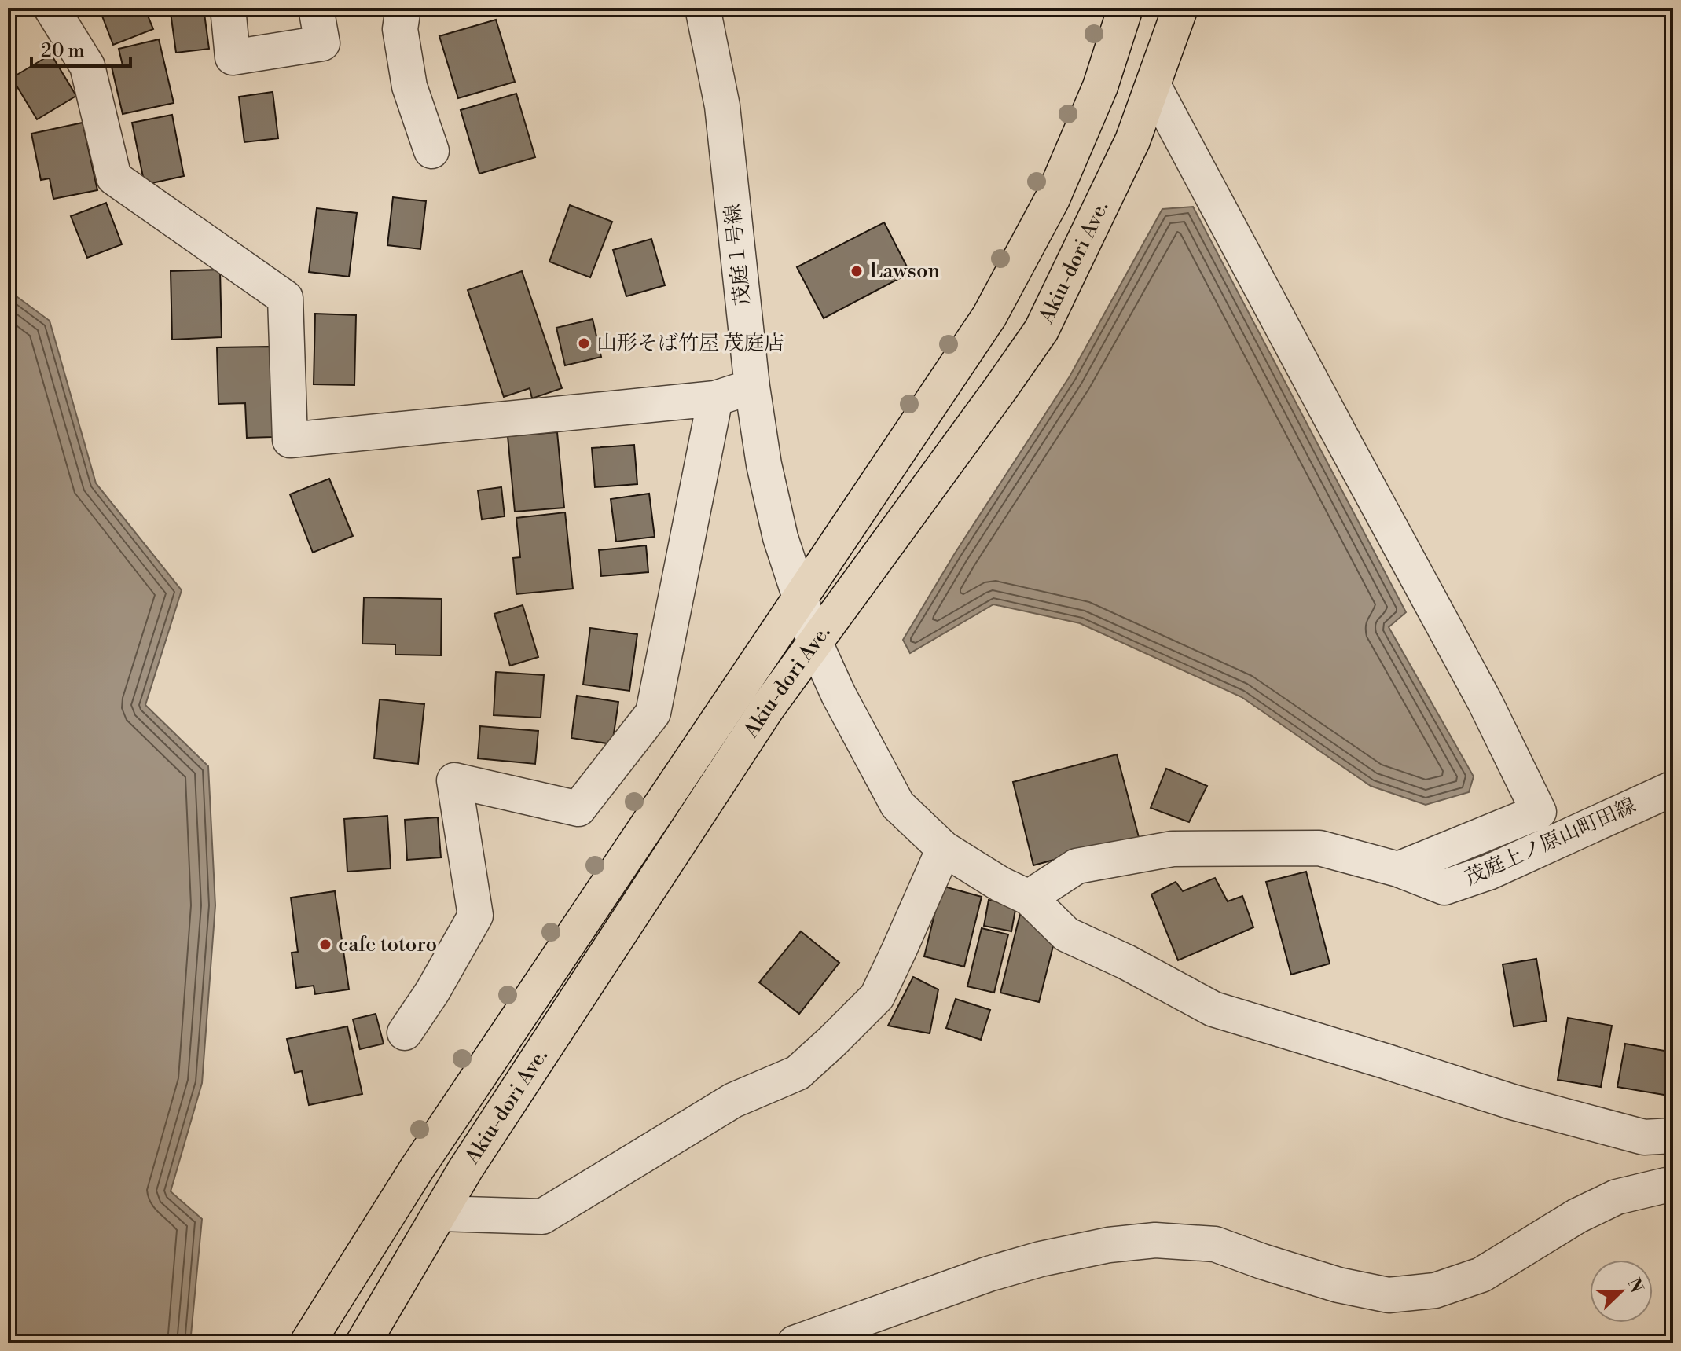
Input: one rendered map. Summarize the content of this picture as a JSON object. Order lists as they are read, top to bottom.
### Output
{
  "streets": {
    "highway": ["Akiu-dori Ave."],
    "street": ["茂庭１号線", "茂庭上ノ原山町田線"]
  },
  "crossings": [
    ["茂庭１号線", "Akiu-dori Ave."],
    ["茂庭１号線", "茂庭上ノ原山町田線"]
  ],
  "places": ["Lawson", "山形そば竹屋 茂庭店", "cafe totoro"],
  "scale_bar": "20 m",
  "north": "top right"
}
